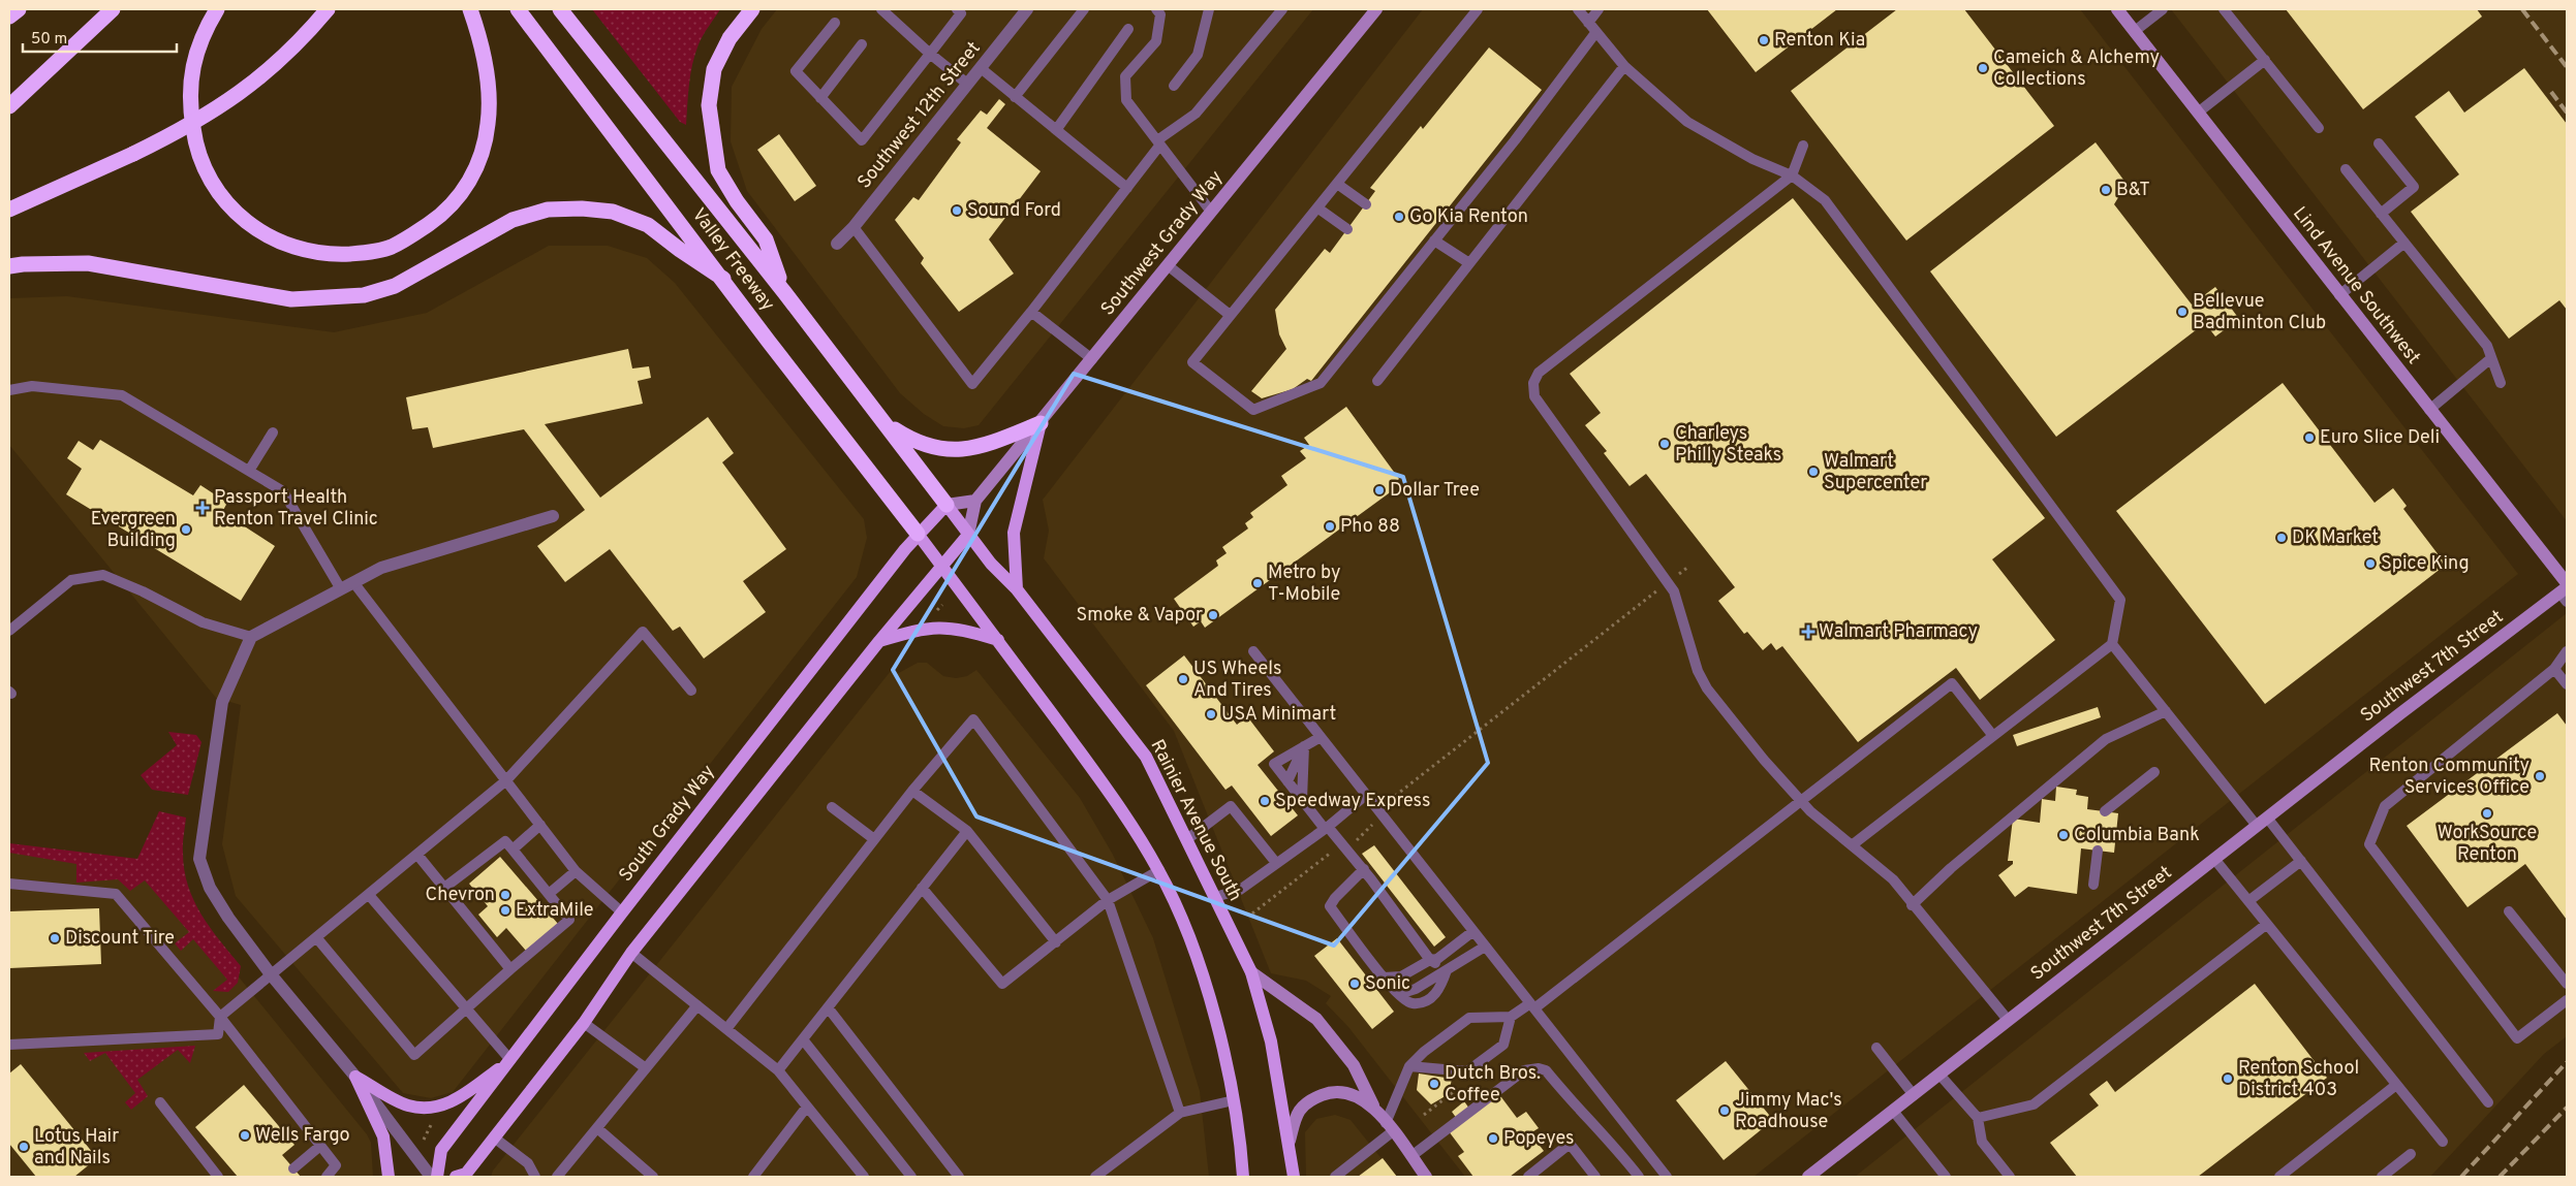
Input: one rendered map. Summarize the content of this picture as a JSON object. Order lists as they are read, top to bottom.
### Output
{
  "streets": {
    "highway": ["Valley Freeway"],
    "main road": ["Rainier Avenue South", "South Grady Way"],
    "street": [
      "Southwest 12th Street",
      "Southwest Grady Way",
      "Lind Avenue Southwest",
      "Southwest 7th Street"
    ]
  },
  "crossings": [
    ["Southwest Grady Way", "Rainier Avenue South"],
    ["Valley Freeway", "Rainier Avenue South"],
    ["Valley Freeway", "South Grady Way"],
    ["Lind Avenue Southwest", "Southwest 7th Street"],
    ["Rainier Avenue South", "South Grady Way"]
  ],
  "places": {
    "other": [
      "Renton Kia",
      "Cameich & Alchemy Collections",
      "B&T",
      "Sound Ford",
      "Go Kia Renton",
      "Bellevue Badminton Club",
      "Euro Slice Deli",
      "Charleys Philly Steaks",
      "Walmart Supercenter",
      "Dollar Tree",
      "Pho 88",
      "Evergreen Building",
      "DK Market",
      "Spice King",
      "Metro by T-Mobile",
      "Smoke & Vapor",
      "US Wheels And Tires",
      "USA Minimart",
      "Renton Community Services Office",
      "Speedway Express",
      "WorkSource Renton",
      "Columbia Bank",
      "Chevron",
      "ExtraMile",
      "Discount Tire",
      "Sonic",
      "Renton School District 403",
      "Dutch Bros. Coffee",
      "Jimmy Mac's Roadhouse",
      "Wells Fargo",
      "Popeyes",
      "Lotus Hair and Nails"
    ],
    "health": ["Passport Health Renton Travel Clinic", "Walmart Pharmacy"]
  },
  "scale_bar": "50 m"
}
